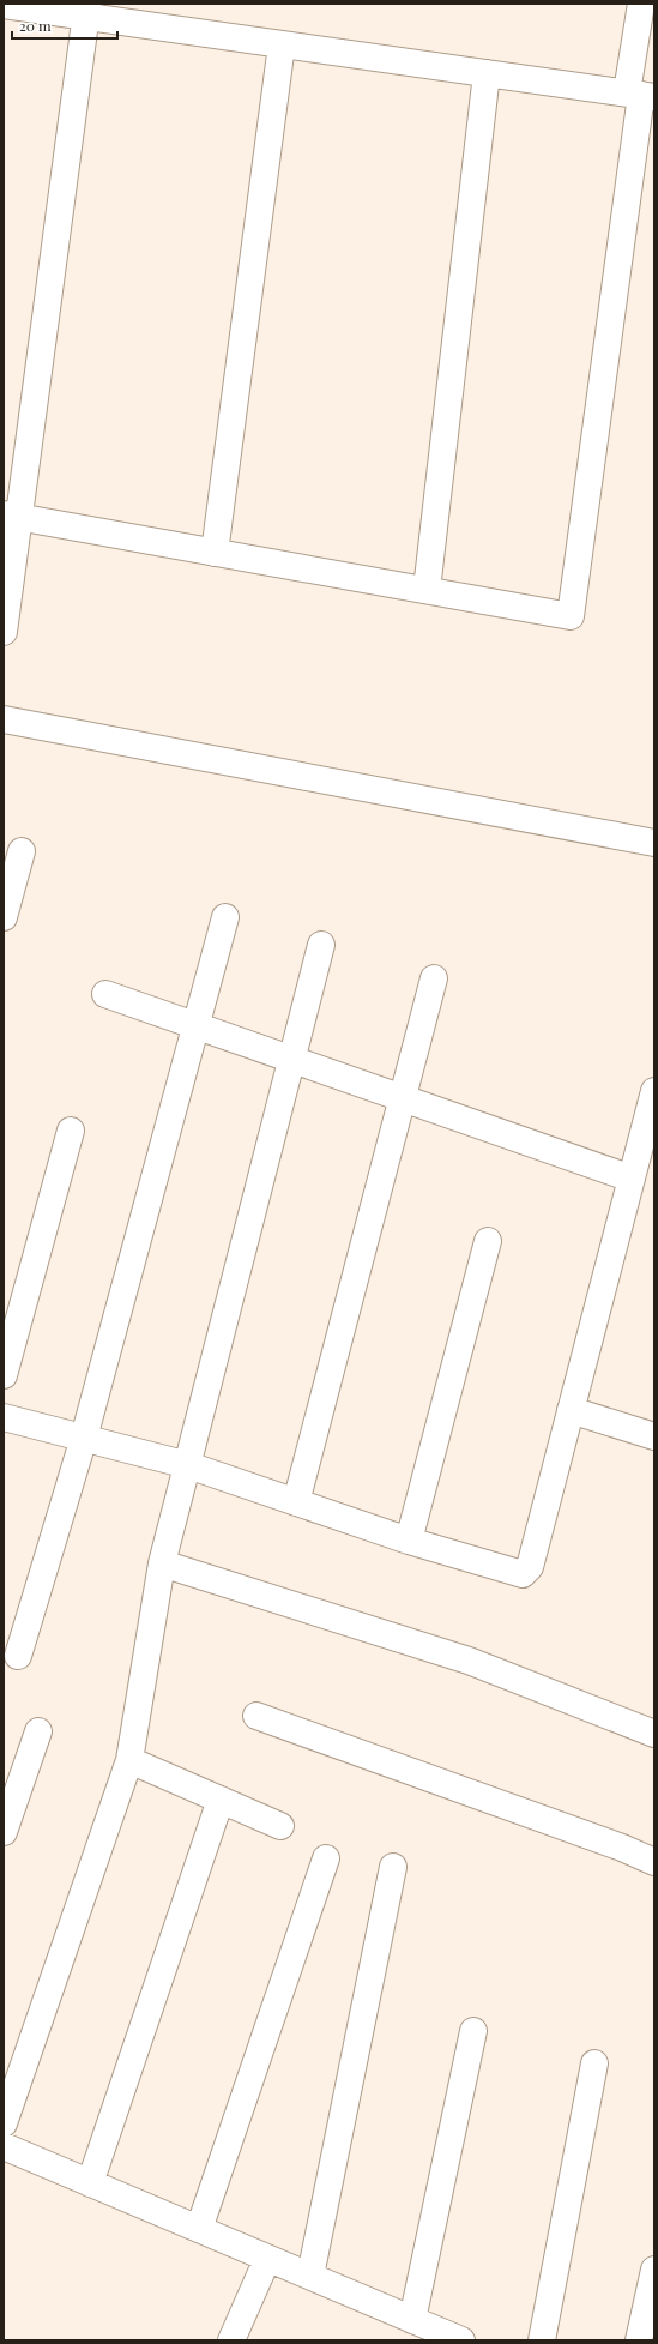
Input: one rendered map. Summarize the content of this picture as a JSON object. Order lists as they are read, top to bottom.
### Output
{
  "scale_bar": "20 m"
}
